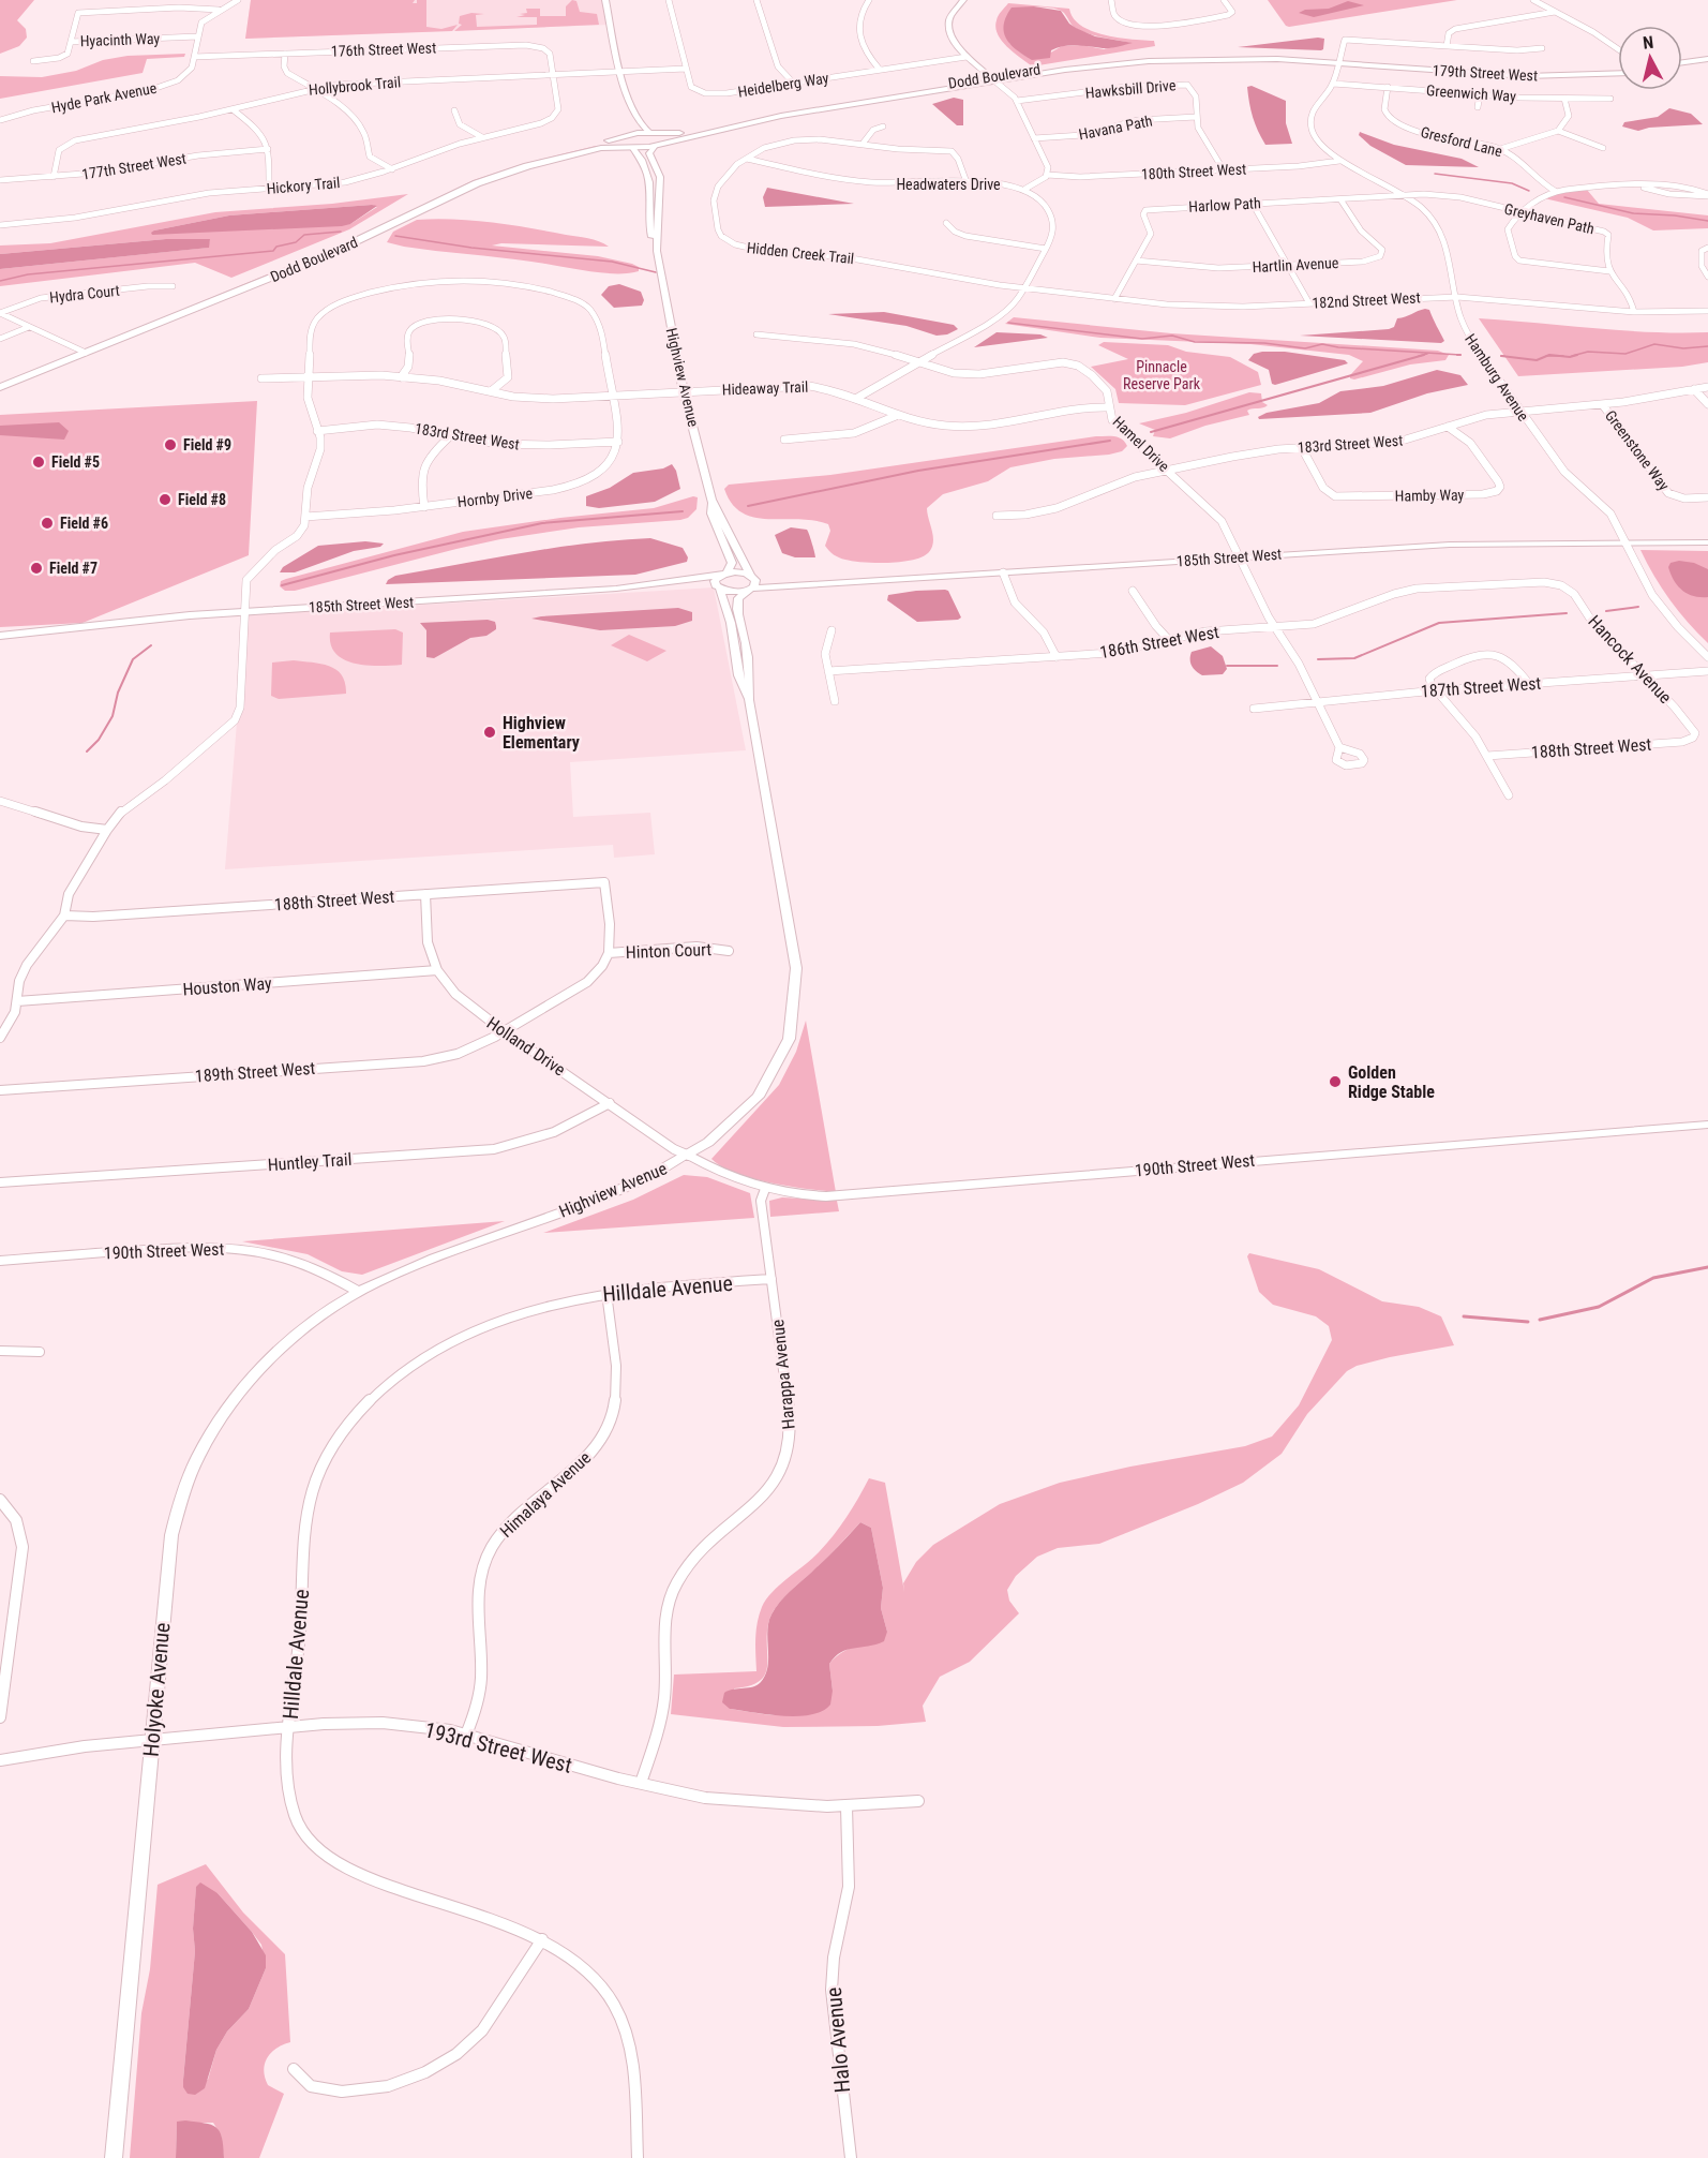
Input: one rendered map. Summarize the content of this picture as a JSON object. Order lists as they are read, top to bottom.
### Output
{
  "streets": {
    "main road": ["179th Street West", "Dodd Boulevard"],
    "street": [
      "Hyacinth Way",
      "176th Street West",
      "Heidelberg Way",
      "Hollybrook Trail",
      "Hawksbill Drive",
      "Greenwich Way",
      "Hyde Park Avenue",
      "Havana Path",
      "Gresford Lane",
      "177th Street West",
      "180th Street West",
      "Headwaters Drive",
      "Hickory Trail",
      "Harlow Path",
      "Greyhaven Path",
      "Hidden Creek Trail",
      "Hartlin Avenue",
      "Hydra Court",
      "182nd Street West",
      "Highview Avenue",
      "Hamburg Avenue",
      "Hideaway Trail",
      "183rd Street West",
      "Hamel Drive",
      "Greenstone Way",
      "Hamby Way",
      "Hornby Drive",
      "185th Street West",
      "186th Street West",
      "Hancock Avenue",
      "187th Street West",
      "188th Street West",
      "Hinton Court",
      "Houston Way",
      "Holland Drive",
      "189th Street West",
      "Huntley Trail",
      "190th Street West",
      "Hilldale Avenue",
      "Harappa Avenue",
      "Himalaya Avenue",
      "Holyoke Avenue",
      "193rd Street West",
      "Halo Avenue"
    ]
  },
  "crossings": [
    ["176th Street West", "Hollybrook Trail"],
    ["176th Street West", "Hyde Park Avenue"],
    ["176th Street West", "Hickory Trail"],
    ["179th Street West", "Dodd Boulevard"],
    ["179th Street West", "Hamburg Avenue"],
    ["Dodd Boulevard", "Highview Avenue"],
    ["Dodd Boulevard", "Hamburg Avenue"],
    ["Heidelberg Way", "Hollybrook Trail"],
    ["Hollybrook Trail", "177th Street West"],
    ["Hollybrook Trail", "Hickory Trail"],
    ["Hawksbill Drive", "Havana Path"],
    ["Hawksbill Drive", "180th Street West"],
    ["Greenwich Way", "Gresford Lane"],
    ["Greenwich Way", "Hamburg Avenue"],
    ["180th Street West", "Hamburg Avenue"],
    ["Headwaters Drive", "Hidden Creek Trail"],
    ["Headwaters Drive", "182nd Street West"],
    ["Headwaters Drive", "Hideaway Trail"],
    ["Headwaters Drive", "Hamel Drive"],
    ["Harlow Path", "Greyhaven Path"],
    ["Harlow Path", "Hartlin Avenue"],
    ["Harlow Path", "182nd Street West"],
    ["Harlow Path", "Hamburg Avenue"],
    ["Greyhaven Path", "Hamburg Avenue"],
    ["Hidden Creek Trail", "182nd Street West"],
    ["182nd Street West", "Hamburg Avenue"],
    ["Highview Avenue", "Hideaway Trail"],
    ["Highview Avenue", "185th Street West"],
    ["Highview Avenue", "Holland Drive"],
    ["Highview Avenue", "190th Street West"],
    ["Highview Avenue", "Holyoke Avenue"],
    ["Hamburg Avenue", "183rd Street West"],
    ["Hamburg Avenue", "185th Street West"],
    ["Hideaway Trail", "Hamel Drive"],
    ["183rd Street West", "Hamel Drive"],
    ["183rd Street West", "Greenstone Way"],
    ["183rd Street West", "Hamby Way"],
    ["183rd Street West", "Hornby Drive"],
    ["Hamel Drive", "185th Street West"],
    ["Hamel Drive", "186th Street West"],
    ["Hamel Drive", "187th Street West"],
    ["186th Street West", "Hancock Avenue"],
    ["Hancock Avenue", "187th Street West"],
    ["Hancock Avenue", "188th Street West"],
    ["188th Street West", "Hinton Court"],
    ["188th Street West", "Holland Drive"],
    ["188th Street West", "189th Street West"],
    ["Hinton Court", "189th Street West"],
    ["Houston Way", "Holland Drive"],
    ["Holland Drive", "189th Street West"],
    ["Holland Drive", "Huntley Trail"],
    ["Holland Drive", "190th Street West"],
    ["190th Street West", "Harappa Avenue"],
    ["190th Street West", "Holyoke Avenue"],
    ["Hilldale Avenue", "Harappa Avenue"],
    ["Hilldale Avenue", "Himalaya Avenue"],
    ["Hilldale Avenue", "193rd Street West"],
    ["Harappa Avenue", "193rd Street West"],
    ["Himalaya Avenue", "193rd Street West"],
    ["Holyoke Avenue", "193rd Street West"],
    ["193rd Street West", "Halo Avenue"]
  ],
  "parks": ["Pinnacle Reserve Park"],
  "places": [
    "Field #9",
    "Field #5",
    "Field #8",
    "Field #6",
    "Field #7",
    "Highview Elementary",
    "Golden Ridge Stable"
  ],
  "north": "top"
}
